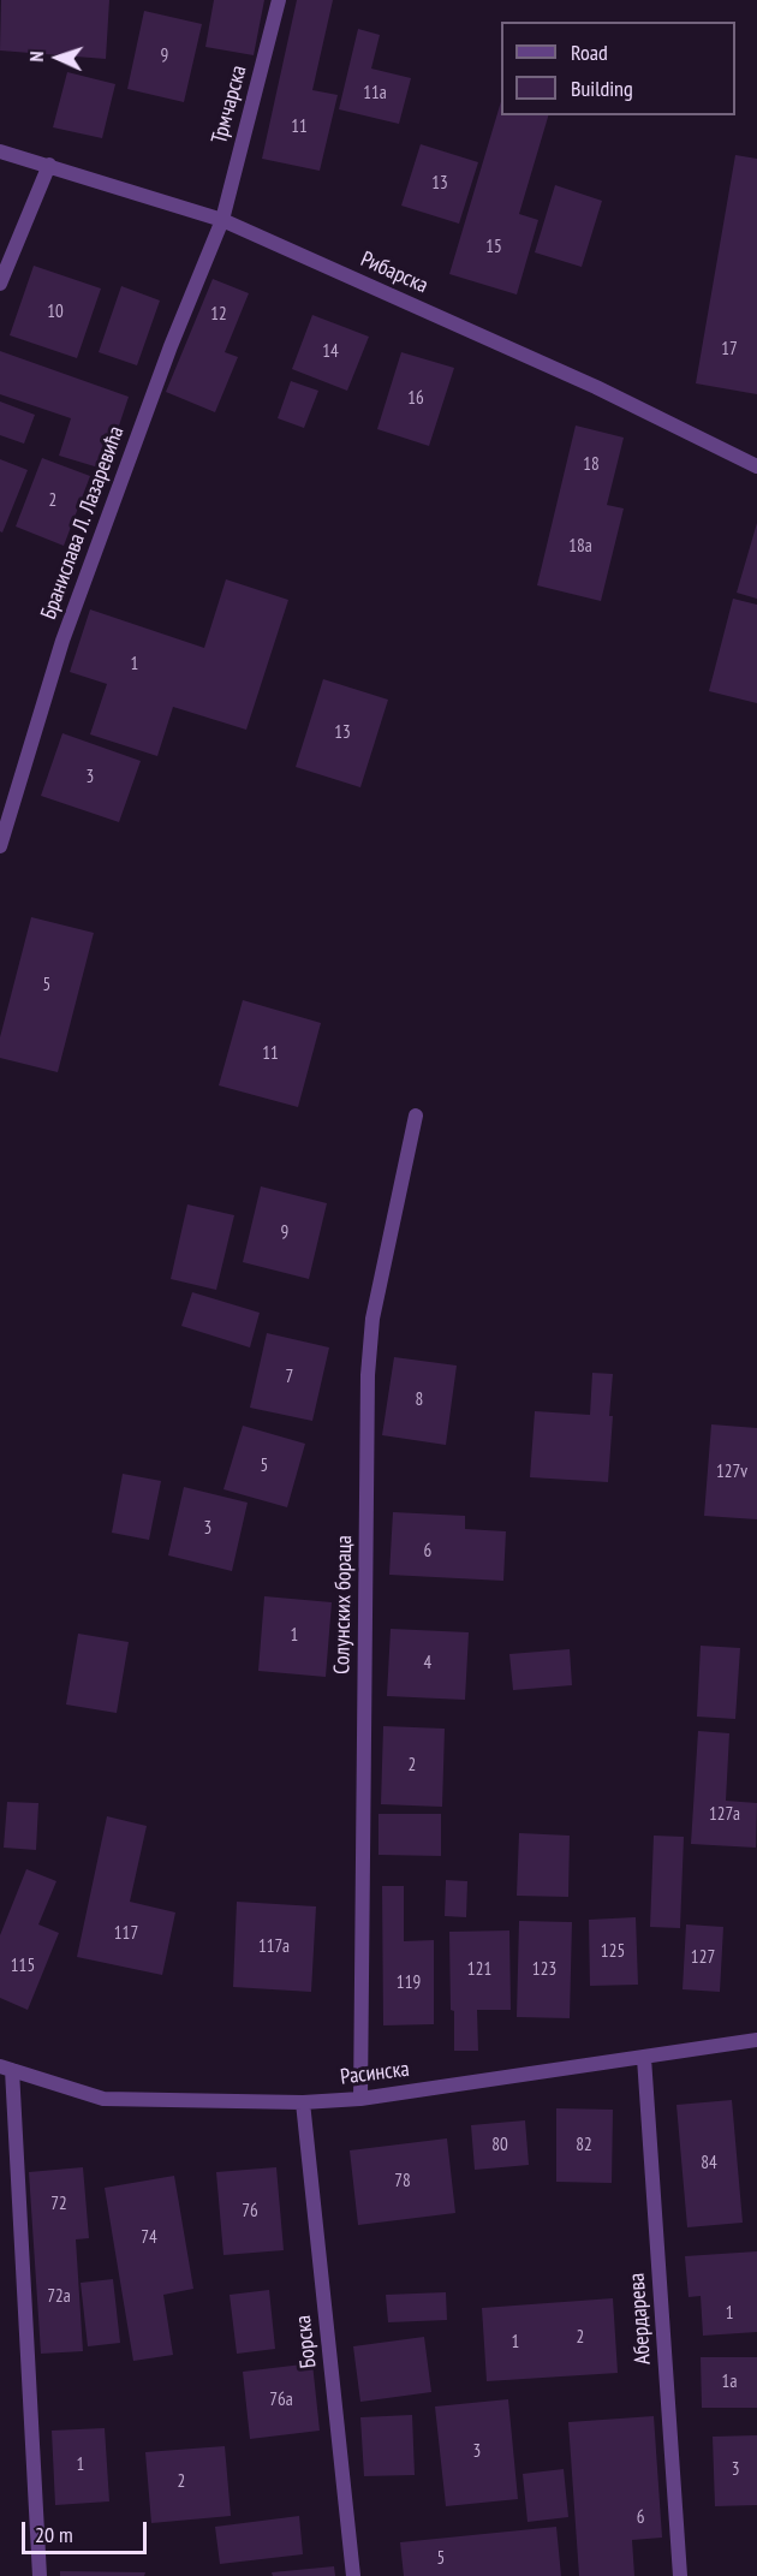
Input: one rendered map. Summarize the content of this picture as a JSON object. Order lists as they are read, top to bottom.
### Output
{
  "streets": {
    "street": [
      "Трмчарска",
      "Рибарска",
      "Бранислава Л. Лазаревића",
      "Солунских бораца",
      "Расинска",
      "Абердарева",
      "Борска"
    ]
  },
  "crossings": [
    ["Трмчарска", "Рибарска"],
    ["Трмчарска", "Бранислава Л. Лазаревића"],
    ["Рибарска", "Бранислава Л. Лазаревића"],
    ["Солунских бораца", "Расинска"],
    ["Расинска", "Абердарева"],
    ["Расинска", "Борска"]
  ],
  "house_numbers": [
    "9",
    "11a",
    "11",
    "13",
    "15",
    "10",
    "12",
    "17",
    "14",
    "16",
    "18",
    "2",
    "18a",
    "1",
    "13",
    "3",
    "5",
    "11",
    "9",
    "7",
    "8",
    "5",
    "127v",
    "3",
    "6",
    "1",
    "4",
    "2",
    "127a",
    "117",
    "117a",
    "125",
    "127",
    "115",
    "121",
    "123",
    "119",
    "80",
    "82",
    "84",
    "78",
    "72",
    "76",
    "74",
    "72a",
    "1",
    "2",
    "1",
    "1a",
    "76a",
    "3",
    "1",
    "3",
    "2",
    "6",
    "5"
  ],
  "legend": ["Road", "Building"],
  "scale_bar": "20 m",
  "north": "left"
}
